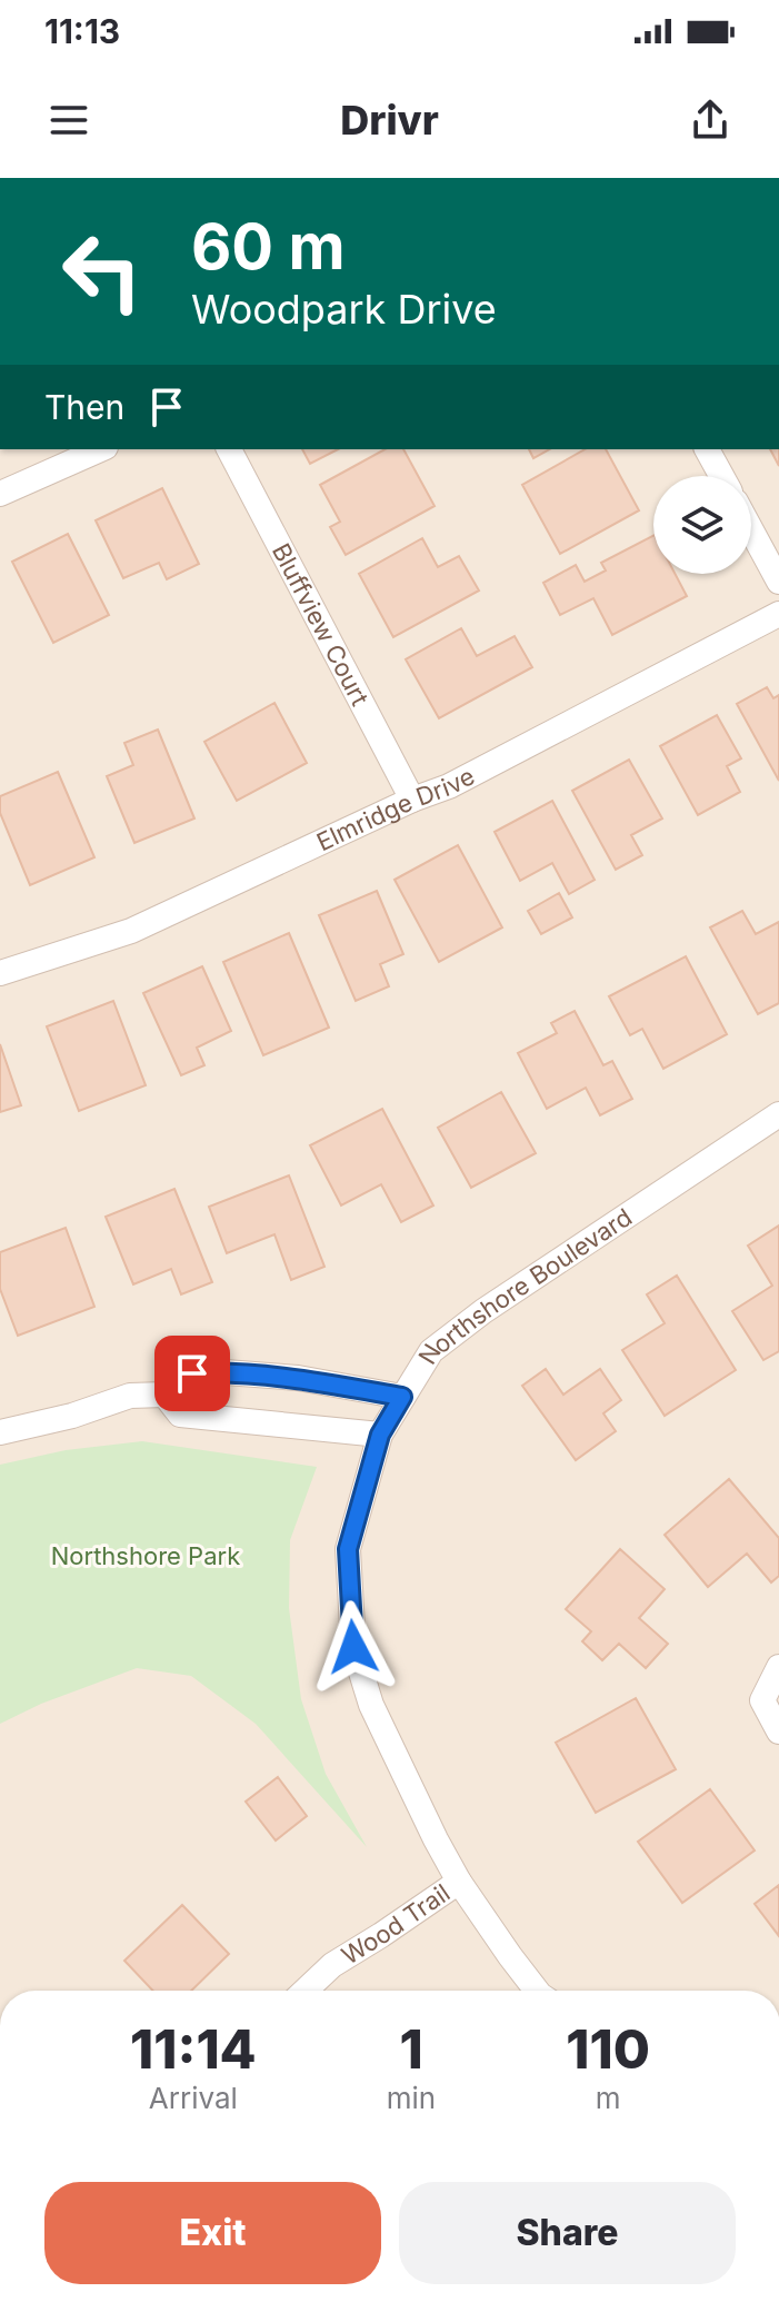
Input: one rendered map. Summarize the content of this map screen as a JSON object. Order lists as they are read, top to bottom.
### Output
{
  "streets": {
    "street": [
      "Bluffview Court",
      "Elmridge Drive",
      "Northshore Boulevard",
      "Wood Trail"
    ]
  },
  "crossings": [
    ["Bluffview Court", "Elmridge Drive"],
    ["Northshore Boulevard", "Wood Trail"]
  ],
  "parks": ["Northshore Park"],
  "page": {
    "status": "11:13",
    "header": "Drivr",
    "turn": ["60 m", "Woodpark Drive"],
    "then": "Then",
    "eta": [
      "11:14",
      "Arrival",
      "1",
      "min",
      "110",
      "m"
    ],
    "buttons": ["Exit", "Share"]
  }
}
